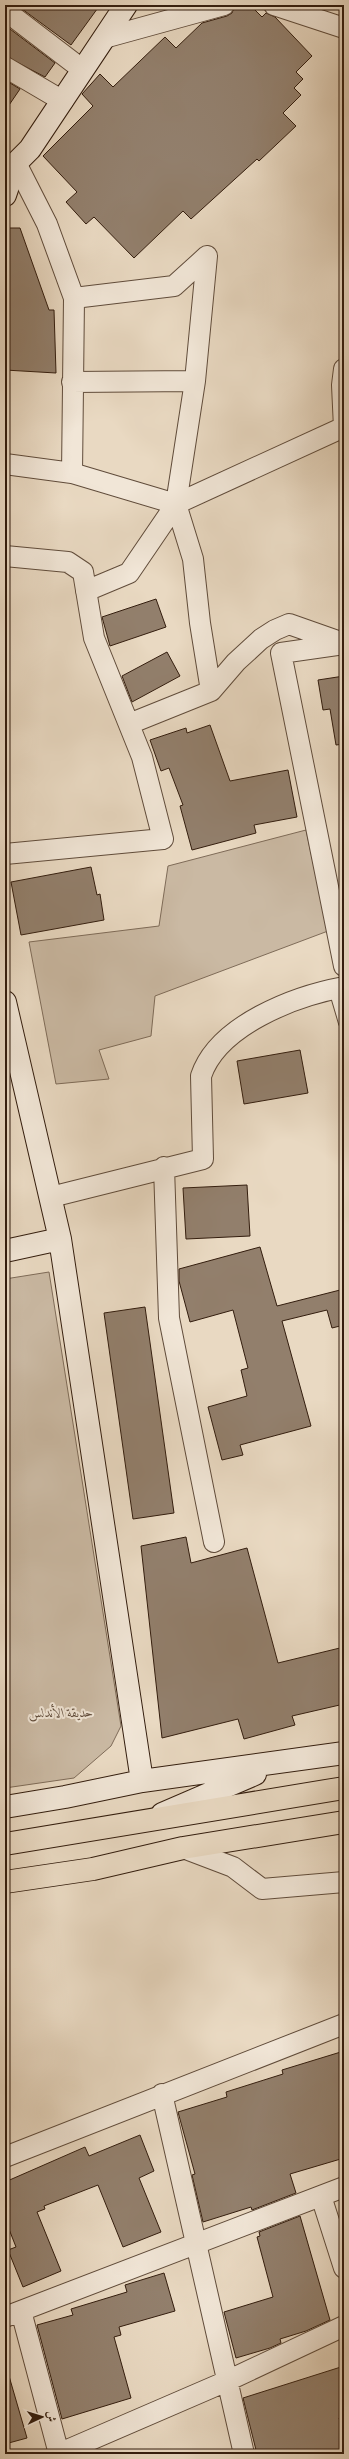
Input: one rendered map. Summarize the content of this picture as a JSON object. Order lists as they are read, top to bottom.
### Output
{
  "parks": ["حديقة الأندلس"],
  "north": "right"
}
